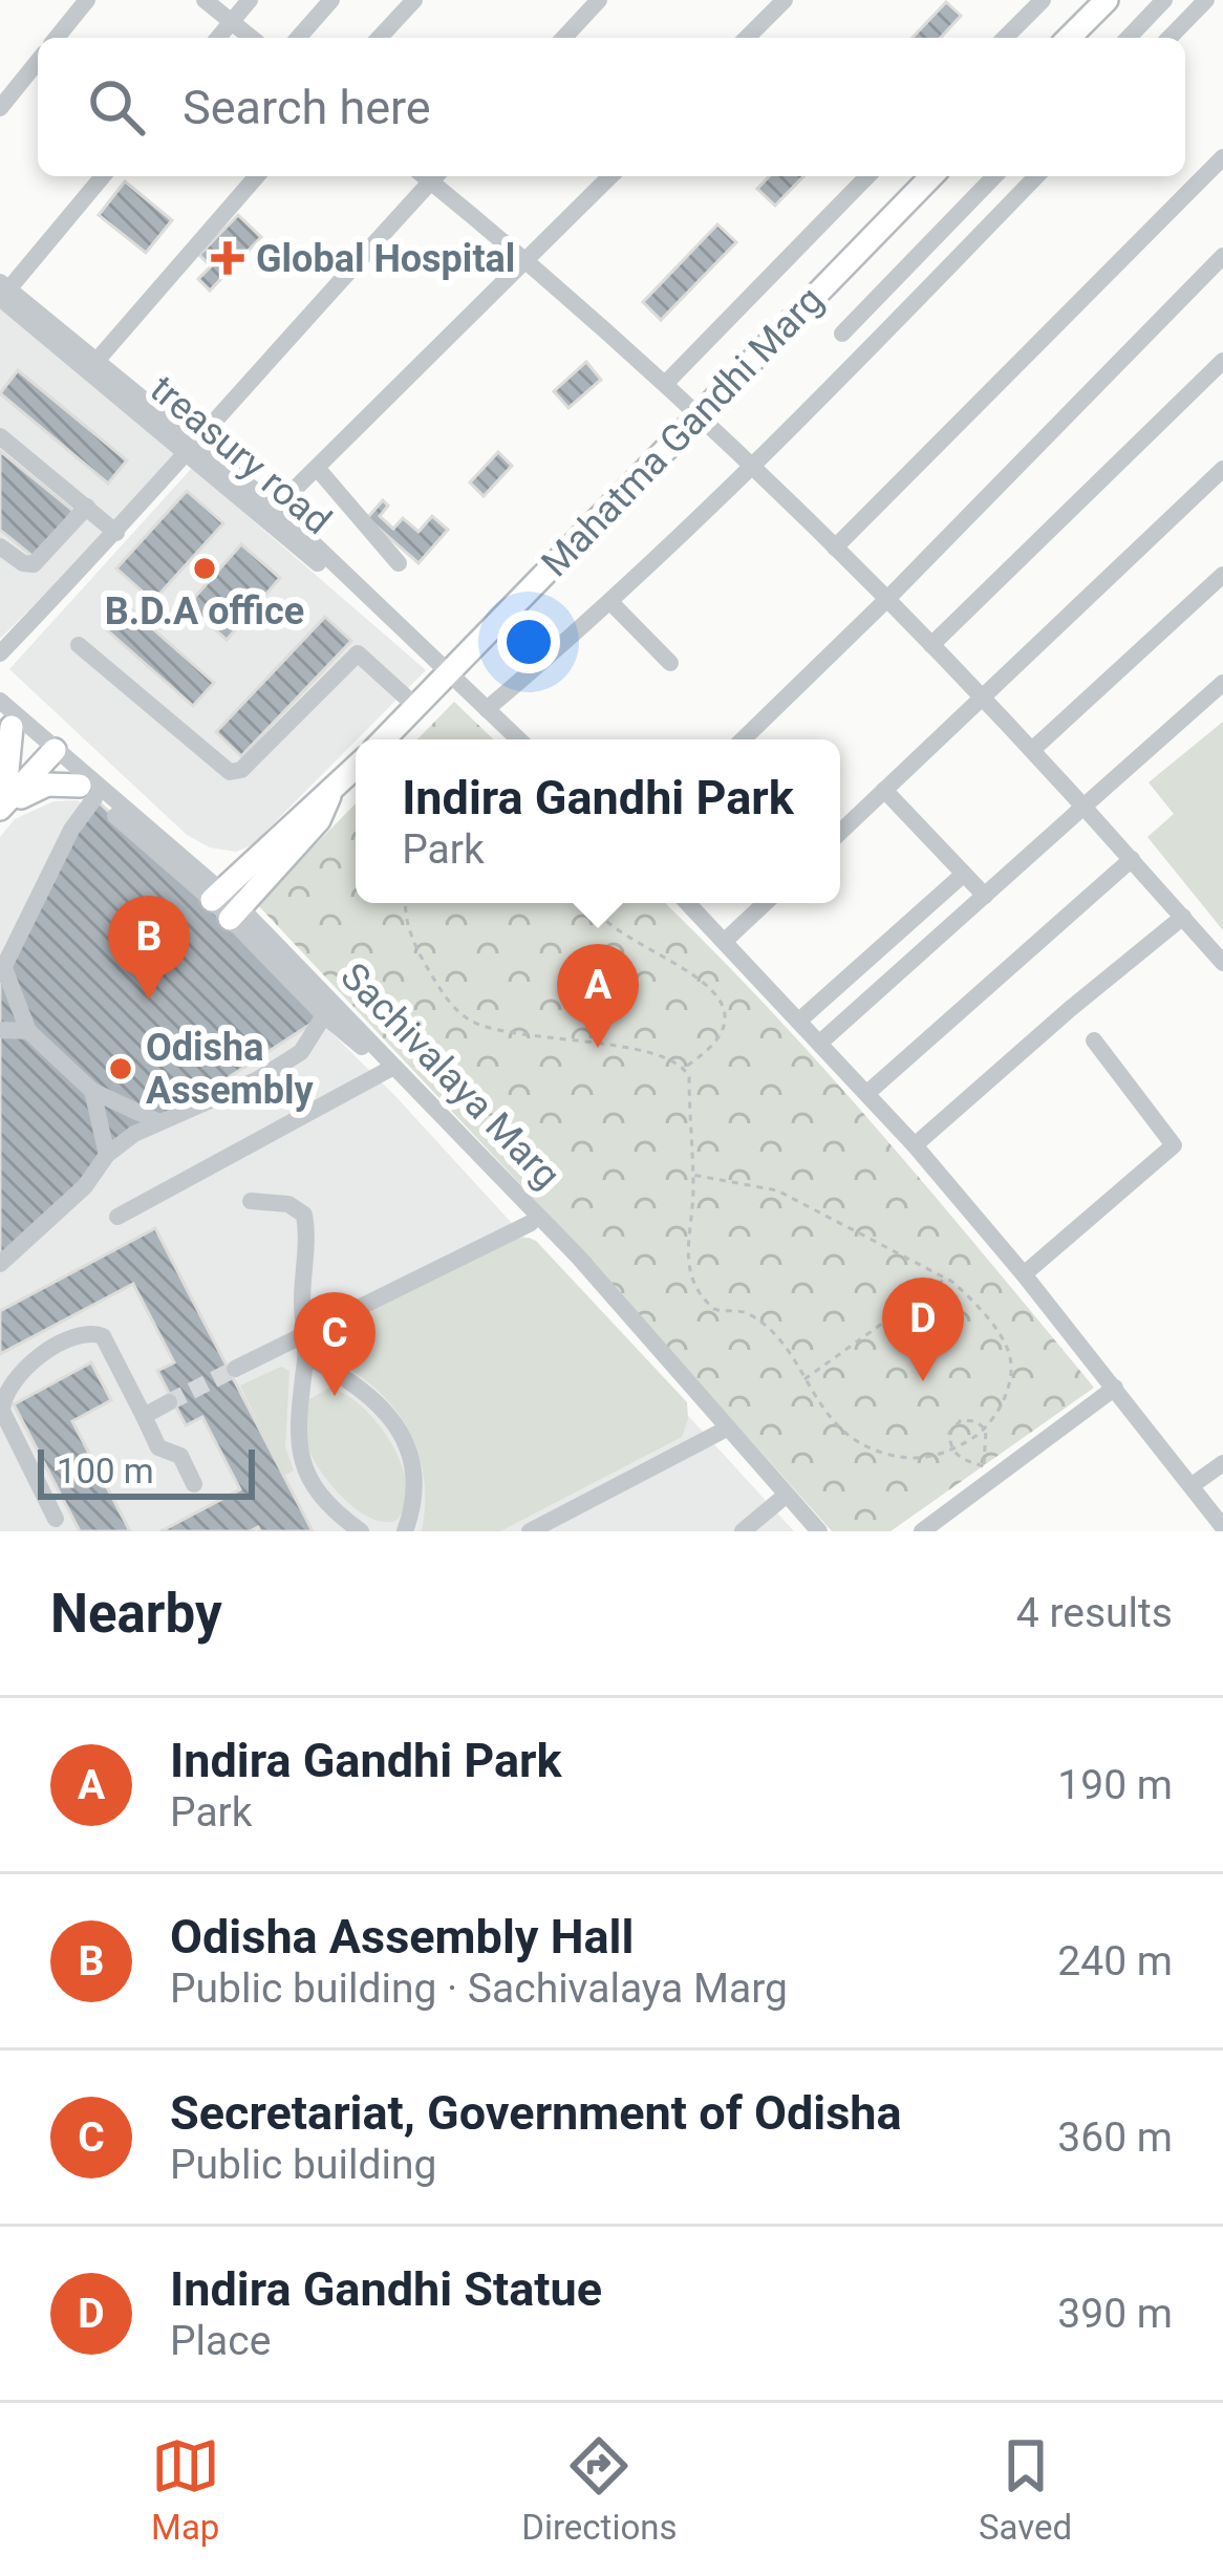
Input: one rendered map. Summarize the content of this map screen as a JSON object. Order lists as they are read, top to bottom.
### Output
{
  "streets": {
    "main road": ["Mahatma Gandhi Marg"],
    "street": ["treasury road", "Sachivalaya Marg"]
  },
  "crossings": [
    ["Mahatma Gandhi Marg", "treasury road"]
  ],
  "places": {
    "health": ["Global Hospital"],
    "other": ["B.D.A office", "Odisha Assembly"]
  },
  "scale_bar": "100 m",
  "page": {
    "search": "Search here",
    "popup": ["Indira Gandhi Park", "Park"],
    "pins": [
      "B",
      "A",
      "D",
      "C"
    ],
    "scale": "100 m",
    "heading": ["Nearby", "4 results"],
    "list": [
      {
        "mark": "A",
        "name": "Indira Gandhi Park",
        "note": "Park",
        "value": "190 m"
      },
      {
        "mark": "B",
        "name": "Odisha Assembly Hall",
        "note": "Public building · Sachivalaya Marg",
        "value": "240 m"
      },
      {
        "mark": "C",
        "name": "Secretariat, Government of Odisha",
        "note": "Public building",
        "value": "360 m"
      },
      {
        "mark": "D",
        "name": "Indira Gandhi Statue",
        "note": "Place",
        "value": "390 m"
      }
    ],
    "nav": ["Map", "Directions", "Saved"]
  }
}
